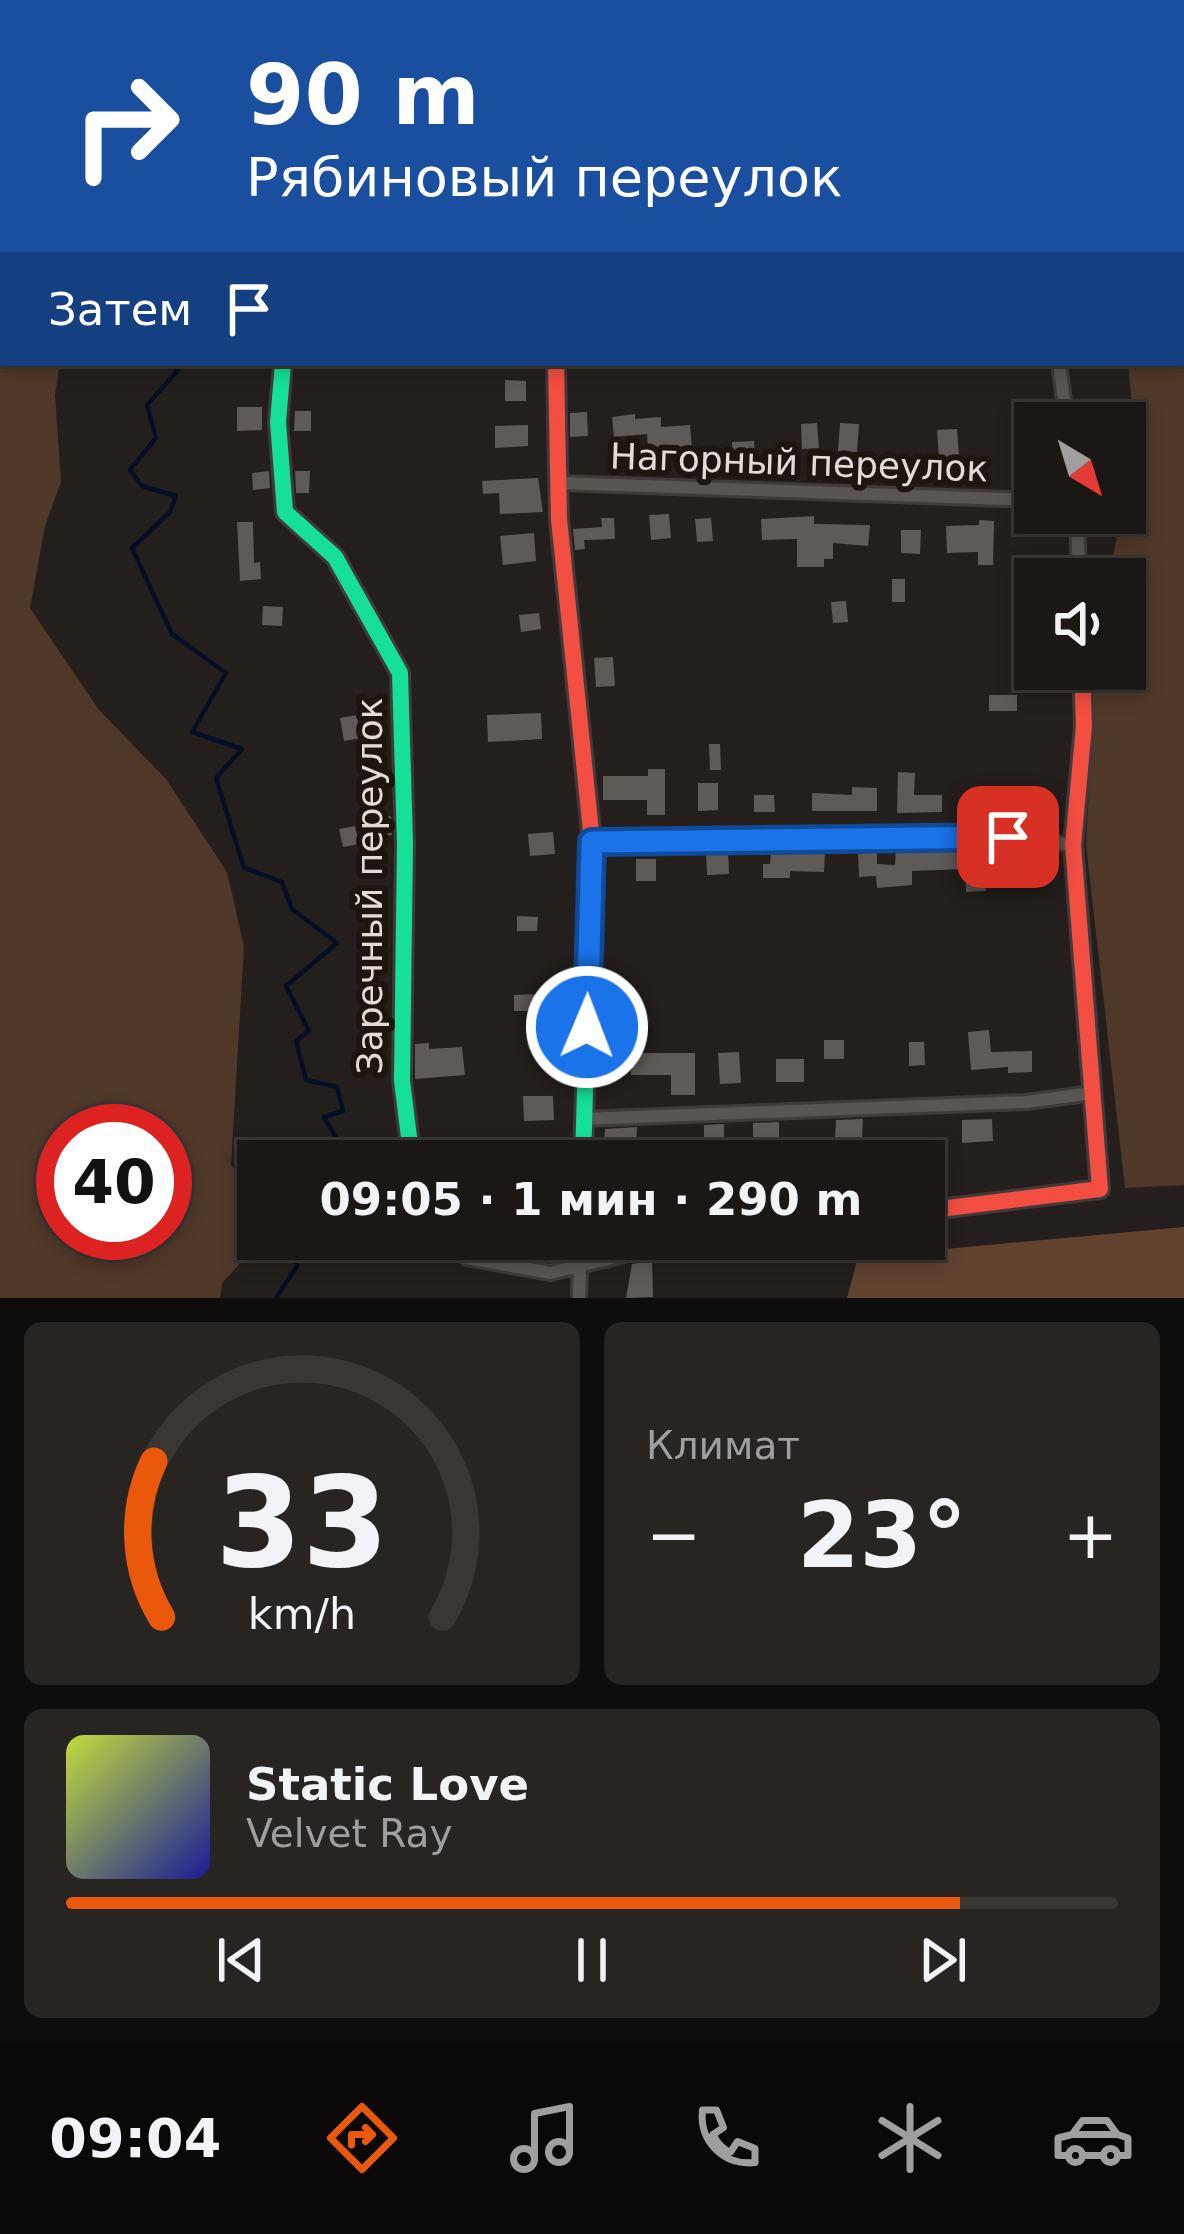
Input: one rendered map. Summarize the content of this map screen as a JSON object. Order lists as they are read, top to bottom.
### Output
{
  "streets": {
    "street": ["Нагорный переулок", "Заречный переулок"]
  },
  "north": "bottom right",
  "page": {
    "turn": ["90 m", "Рябиновый переулок"],
    "then": "Затем",
    "limit": "40",
    "trip": "09:05 · 1 мин · 290 m",
    "tile": "Климат",
    "heat": ["−", "23°", "+"],
    "song": ["Static Love", "Velvet Ray"],
    "tabs": "09:04",
    "gauge": ["33", "km/h"]
  }
}
